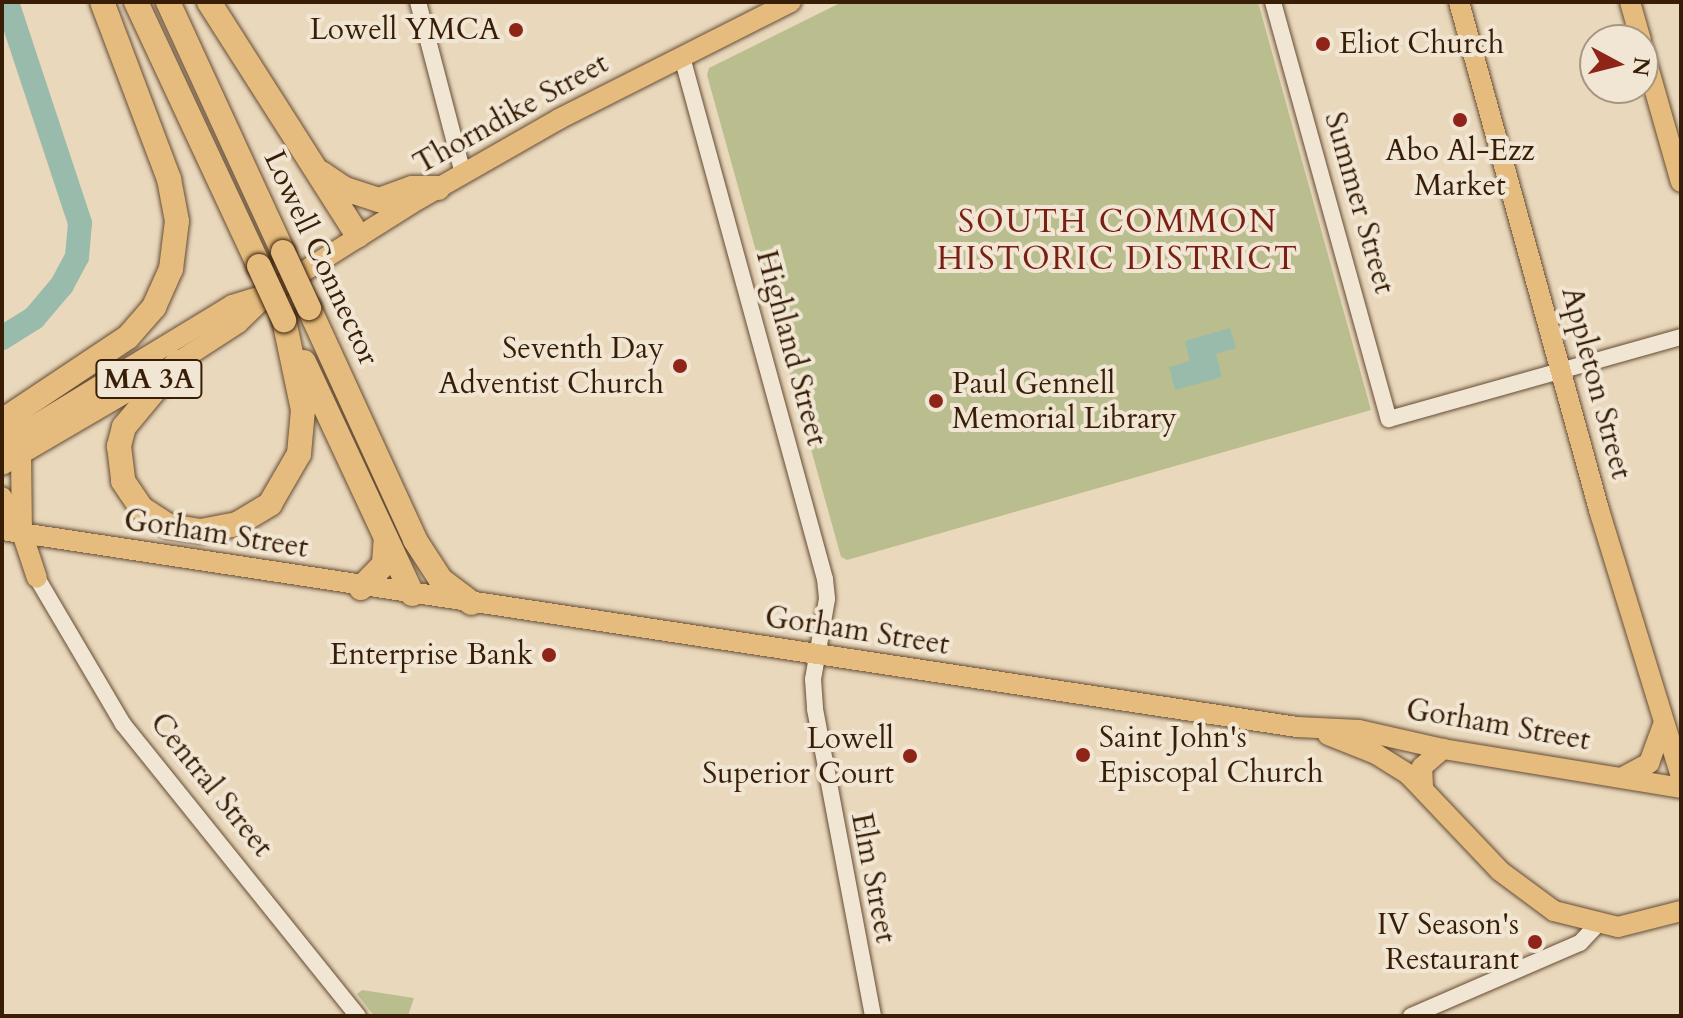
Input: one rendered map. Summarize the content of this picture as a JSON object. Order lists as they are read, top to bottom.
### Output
{
  "streets": {
    "highway": ["Lowell Connector"],
    "main road": [
      "Thorndike Street",
      "MA 3A",
      "Appleton Street",
      "Gorham Street",
      "Central Street"
    ],
    "street": ["Summer Street", "Highland Street", "Elm Street"]
  },
  "crossings": [
    ["Thorndike Street", "Highland Street"],
    ["Summer Street", "Appleton Street"],
    ["Lowell Connector", "Gorham Street"],
    ["Highland Street", "Gorham Street"],
    ["Highland Street", "Elm Street"],
    ["Gorham Street", "Central Street"],
    ["Gorham Street", "Elm Street"]
  ],
  "districts": ["SOUTH COMMON HISTORIC DISTRICT"],
  "places": [
    "Lowell YMCA",
    "Eliot Church",
    "Abo Al-Ezz Market",
    "Seventh Day Adventist Church",
    "Paul Gennell Memorial Library",
    "Enterprise Bank",
    "Saint John's Episcopal Church",
    "Lowell Superior Court",
    "IV Season's Restaurant"
  ],
  "north": "right"
}
